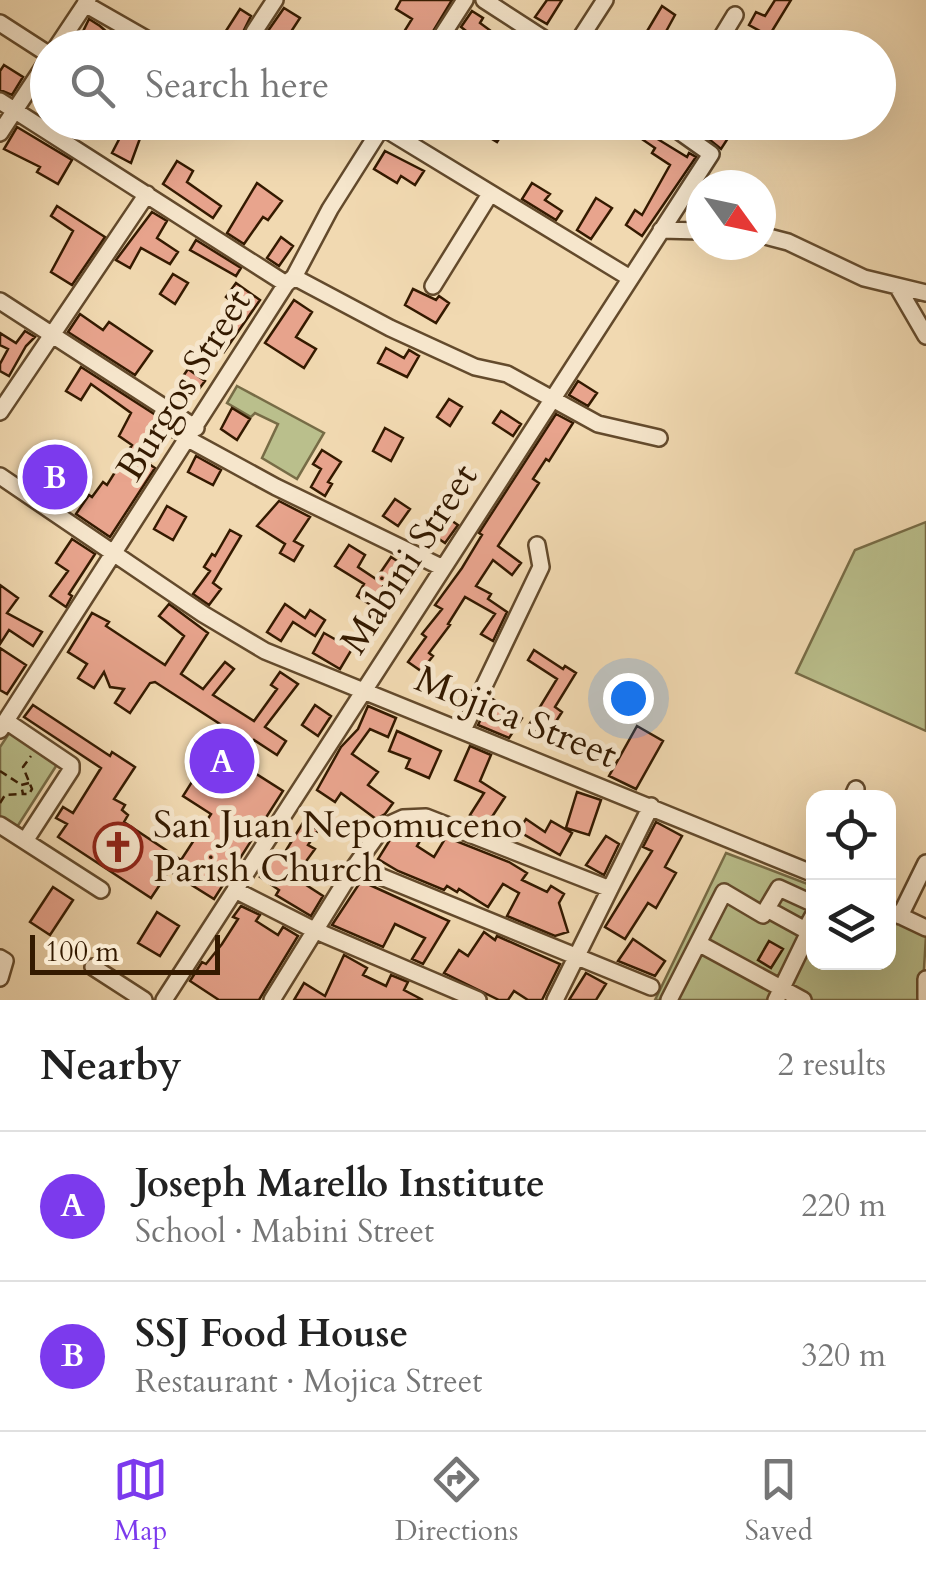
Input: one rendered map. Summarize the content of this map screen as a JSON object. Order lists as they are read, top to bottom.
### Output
{
  "streets": {
    "street": ["Burgos Street", "Mabini Street", "Mojica Street"]
  },
  "crossings": [
    ["Burgos Street", "Mojica Street"],
    ["Mabini Street", "Mojica Street"]
  ],
  "places": {
    "church": ["San Juan Nepomuceno Parish Church"]
  },
  "scale_bar": "100 m",
  "north": "bottom right",
  "page": {
    "search": "Search here",
    "pins": ["B", "A"],
    "scale": "100 m",
    "heading": ["Nearby", "2 results"],
    "list": [
      {
        "mark": "A",
        "name": "Joseph Marello Institute",
        "note": "School · Mabini Street",
        "value": "220 m"
      },
      {
        "mark": "B",
        "name": "SSJ Food House",
        "note": "Restaurant · Mojica Street",
        "value": "320 m"
      }
    ],
    "nav": ["Map", "Directions", "Saved"]
  }
}
